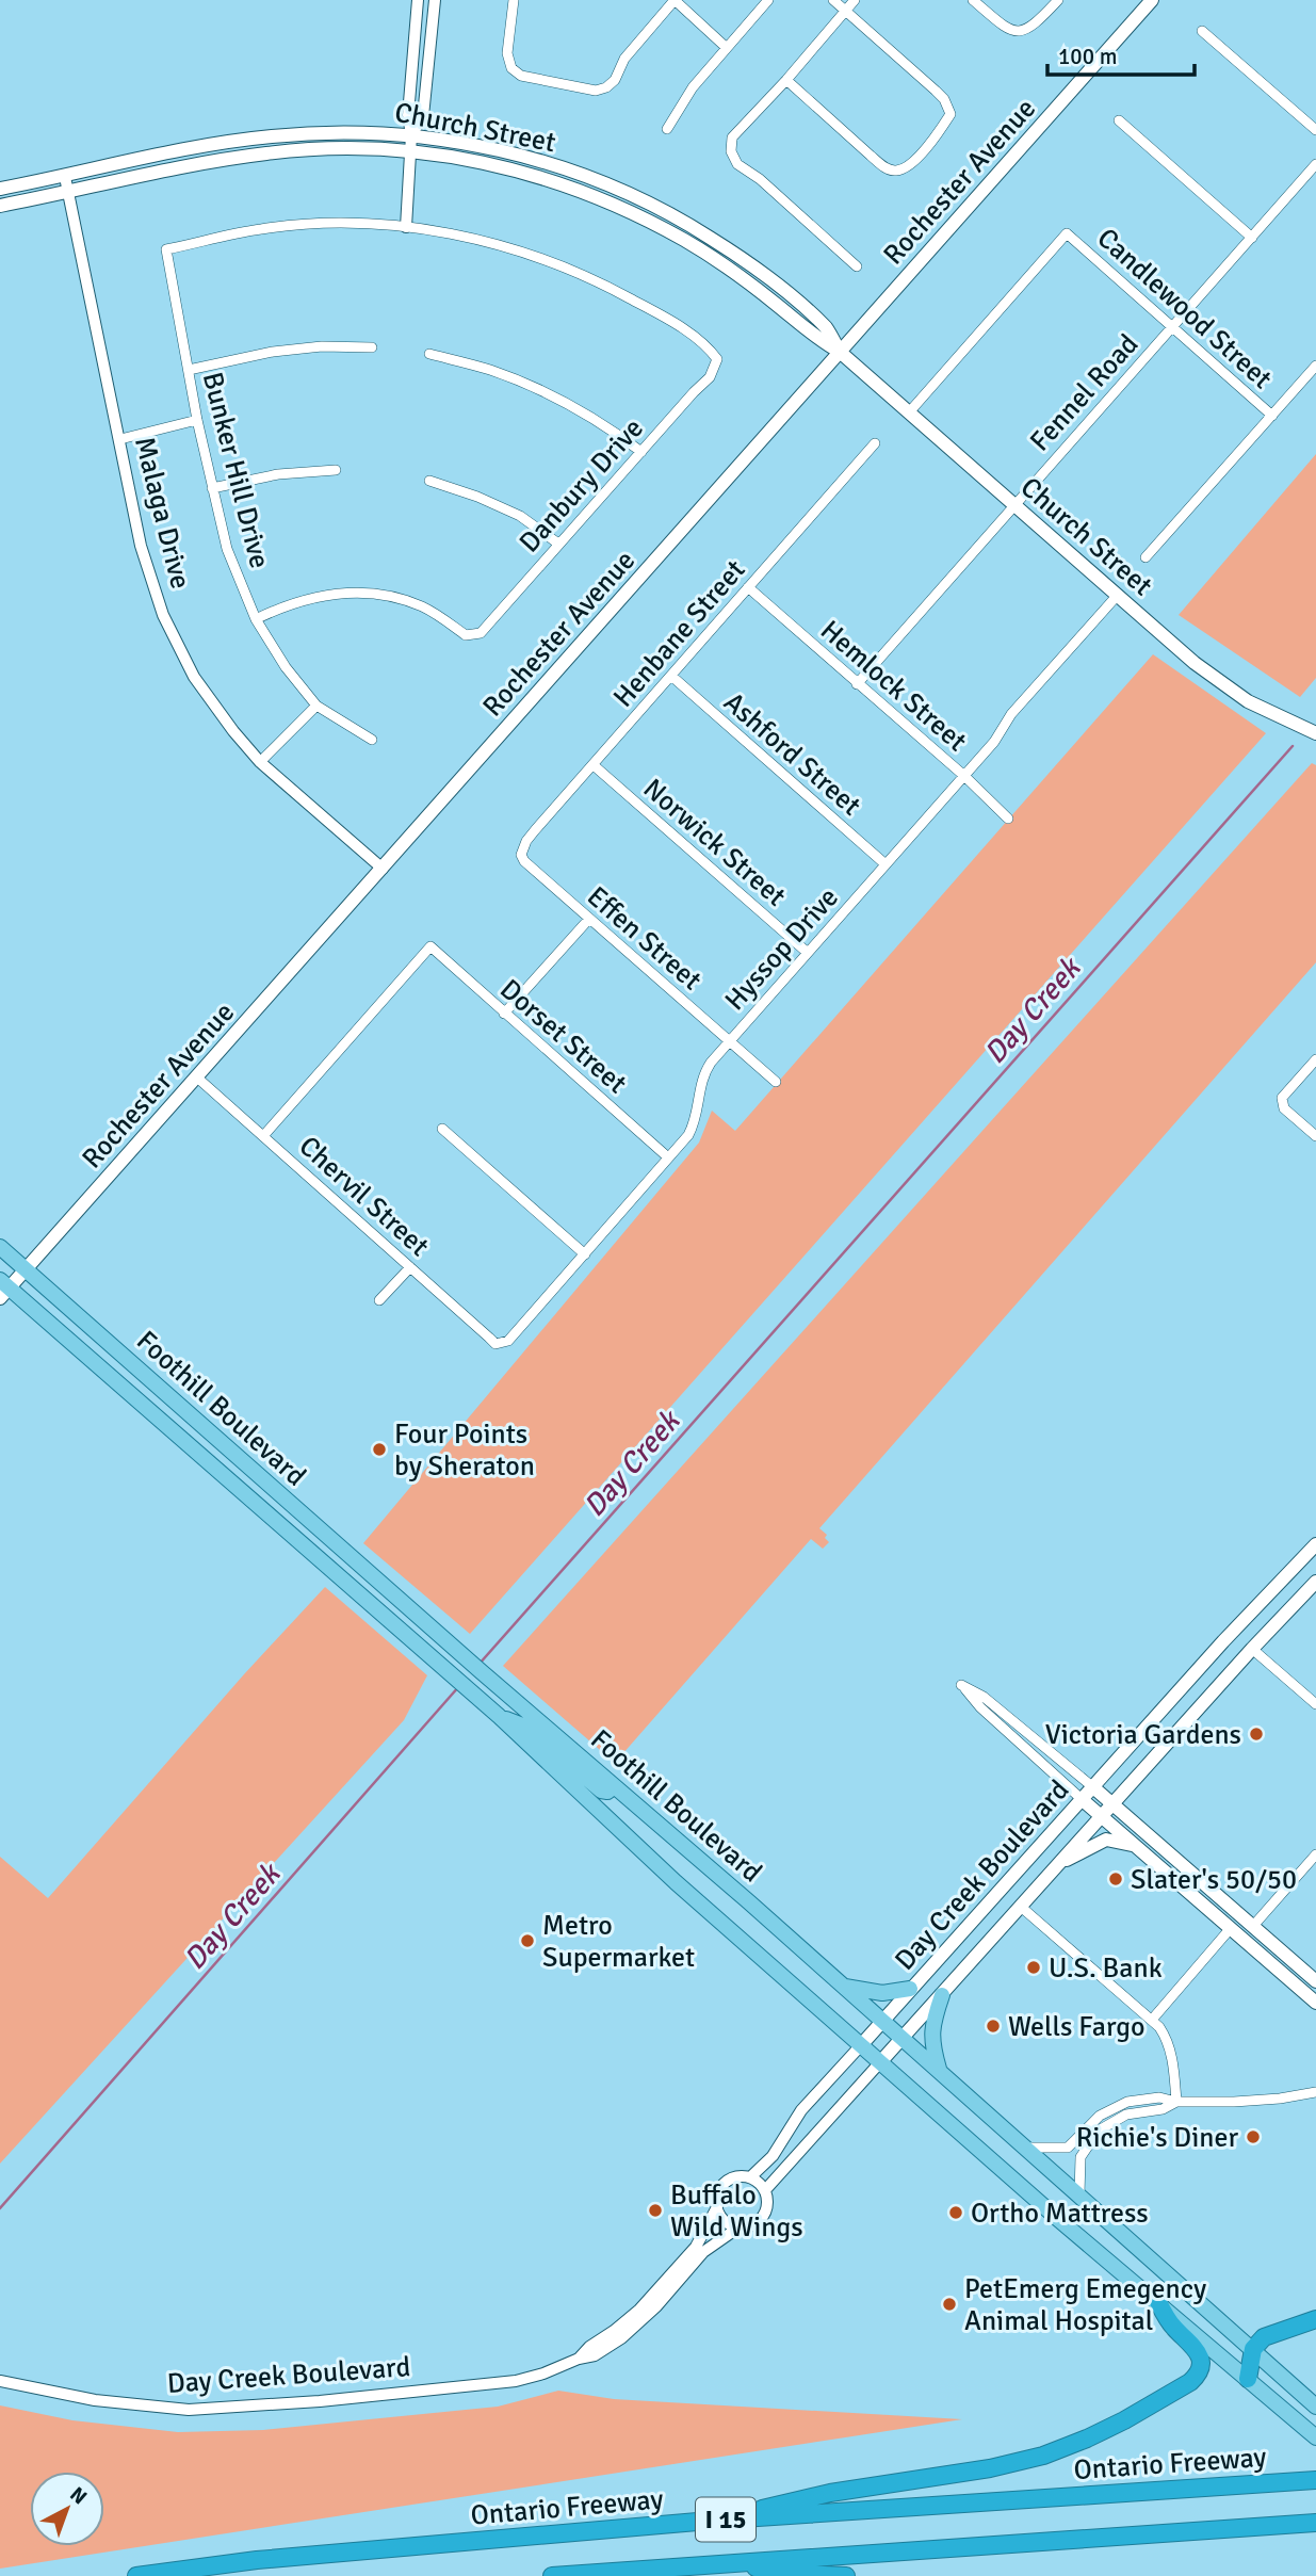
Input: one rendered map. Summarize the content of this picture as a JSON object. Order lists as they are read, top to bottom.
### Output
{
  "streets": {
    "highway": ["Ontario Freeway", "I 15"],
    "main road": [
      "Church Street",
      "Rochester Avenue",
      "Foothill Boulevard",
      "Day Creek Boulevard"
    ],
    "street": [
      "Candlewood Street",
      "Fennel Road",
      "Bunker Hill Drive",
      "Danbury Drive",
      "Malaga Drive",
      "Henbane Street",
      "Hemlock Street",
      "Ashford Street",
      "Norwick Street",
      "Effen Street",
      "Hyssop Drive",
      "Dorset Street",
      "Chervil Street"
    ]
  },
  "crossings": [
    ["Church Street", "Rochester Avenue"],
    ["Church Street", "Candlewood Street"],
    ["Church Street", "Fennel Road"],
    ["Church Street", "Malaga Drive"],
    ["Church Street", "Hyssop Drive"],
    ["Rochester Avenue", "Malaga Drive"],
    ["Rochester Avenue", "Chervil Street"],
    ["Rochester Avenue", "Foothill Boulevard"],
    ["Candlewood Street", "Fennel Road"],
    ["Fennel Road", "Hemlock Street"],
    ["Bunker Hill Drive", "Danbury Drive"],
    ["Henbane Street", "Hemlock Street"],
    ["Henbane Street", "Ashford Street"],
    ["Henbane Street", "Norwick Street"],
    ["Henbane Street", "Effen Street"],
    ["Hemlock Street", "Hyssop Drive"],
    ["Ashford Street", "Hyssop Drive"],
    ["Norwick Street", "Hyssop Drive"],
    ["Effen Street", "Hyssop Drive"],
    ["Hyssop Drive", "Dorset Street"],
    ["Hyssop Drive", "Chervil Street"],
    ["Dorset Street", "Chervil Street"],
    ["Foothill Boulevard", "Day Creek Boulevard"]
  ],
  "water": ["Day Creek"],
  "places": [
    "Four Points by Sheraton",
    "Victoria Gardens",
    "Slater's 50/50",
    "Metro Supermarket",
    "U.S. Bank",
    "Wells Fargo",
    "Richie's Diner",
    "Buffalo Wild Wings",
    "Ortho Mattress",
    "PetEmerg Emegency Animal Hospital"
  ],
  "scale_bar": "100 m",
  "north": "top right"
}
